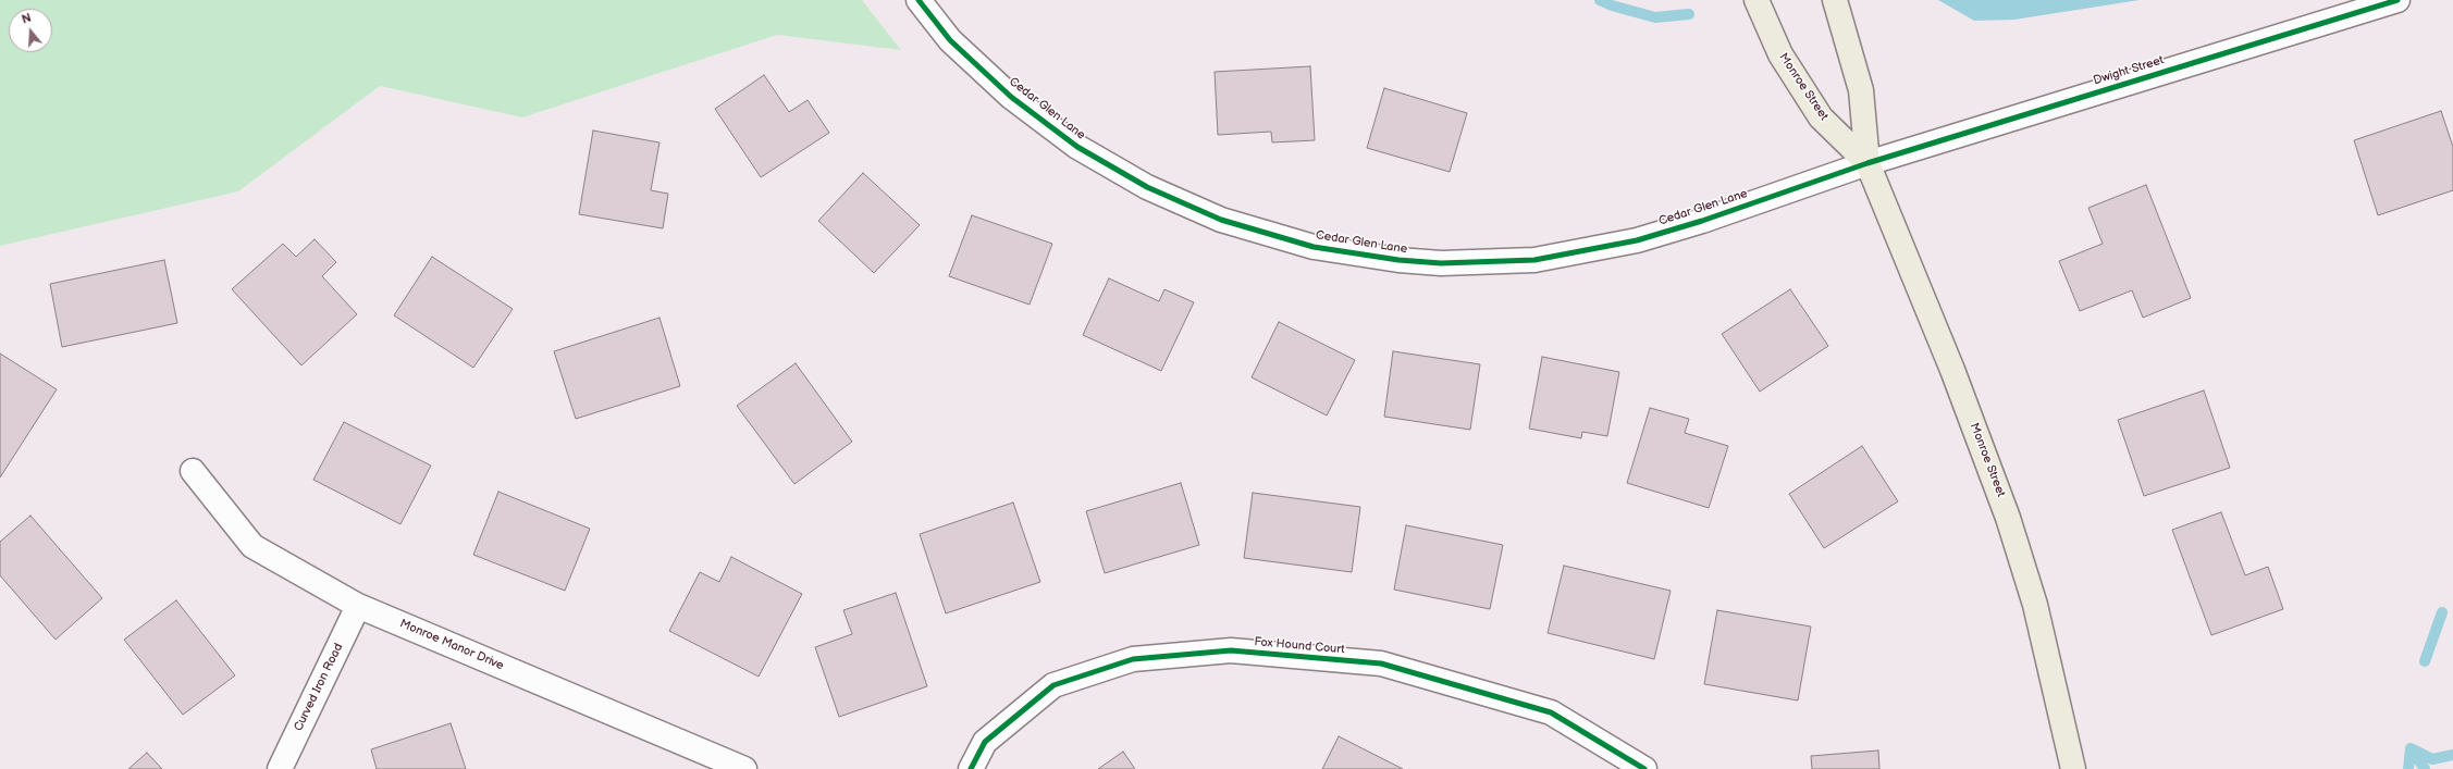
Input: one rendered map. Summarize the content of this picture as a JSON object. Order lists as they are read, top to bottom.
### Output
{
  "streets": {
    "main road": ["Monroe Street"],
    "street": [
      "Dwight Street",
      "Cedar Glen Lane",
      "Monroe Manor Drive",
      "Fox Hound Court",
      "Curved Iron Road"
    ]
  },
  "crossings": [
    ["Dwight Street", "Monroe Street"],
    ["Dwight Street", "Cedar Glen Lane"],
    ["Monroe Street", "Cedar Glen Lane"],
    ["Monroe Manor Drive", "Curved Iron Road"]
  ],
  "north": "top"
}
